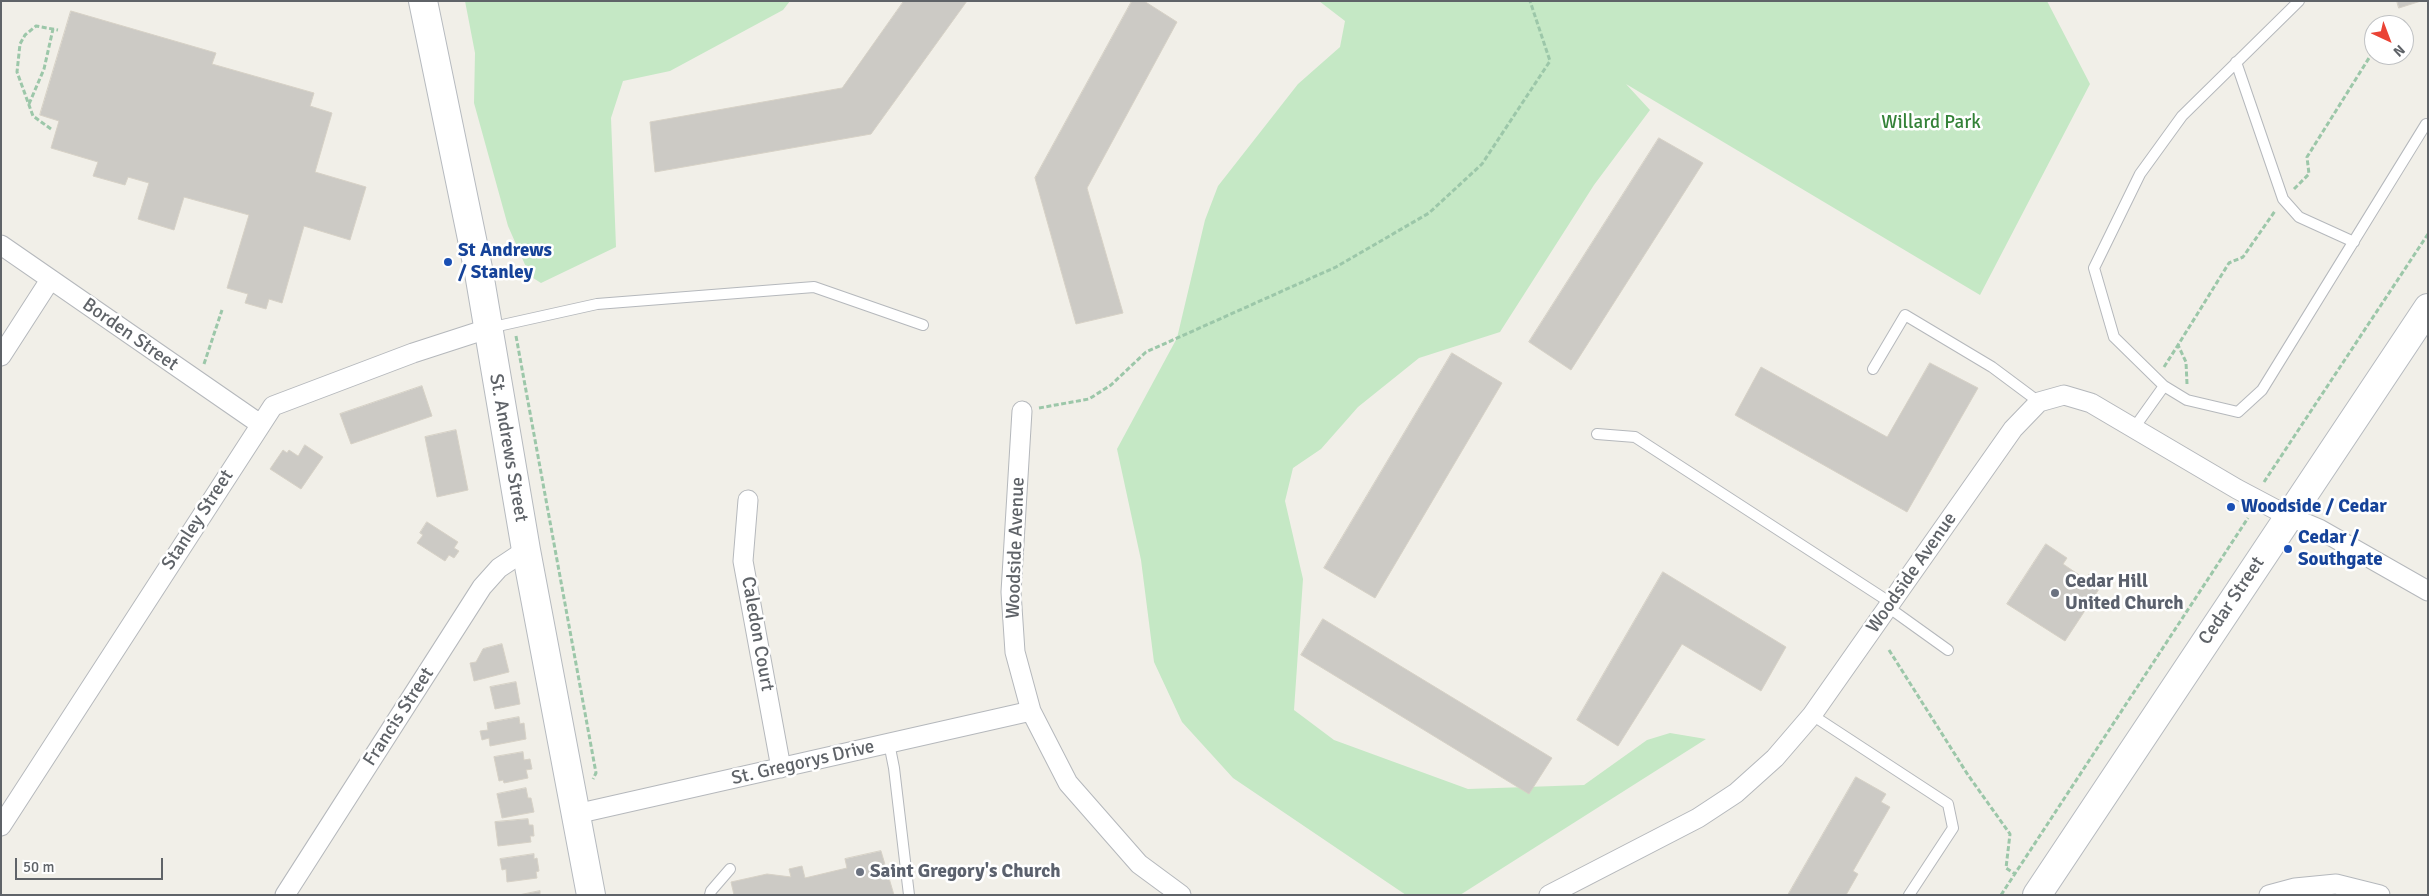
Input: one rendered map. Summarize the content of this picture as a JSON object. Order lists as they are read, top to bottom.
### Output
{
  "streets": {
    "main road": ["St. Andrews Street", "Cedar Street"],
    "street": [
      "Borden Street",
      "Stanley Street",
      "Woodside Avenue",
      "Caledon Court",
      "Francis Street",
      "St. Gregorys Drive"
    ]
  },
  "crossings": [
    ["Borden Street", "Stanley Street"],
    ["St. Andrews Street", "Stanley Street"],
    ["St. Andrews Street", "Francis Street"],
    ["St. Andrews Street", "St. Gregorys Drive"],
    ["Woodside Avenue", "St. Gregorys Drive"],
    ["Caledon Court", "St. Gregorys Drive"]
  ],
  "parks": ["Willard Park"],
  "places": [
    "St Andrews / Stanley",
    "Woodside / Cedar",
    "Cedar / Southgate",
    "Cedar Hill United Church",
    "Saint Gregory's Church"
  ],
  "scale_bar": "50 m",
  "north": "bottom right"
}
